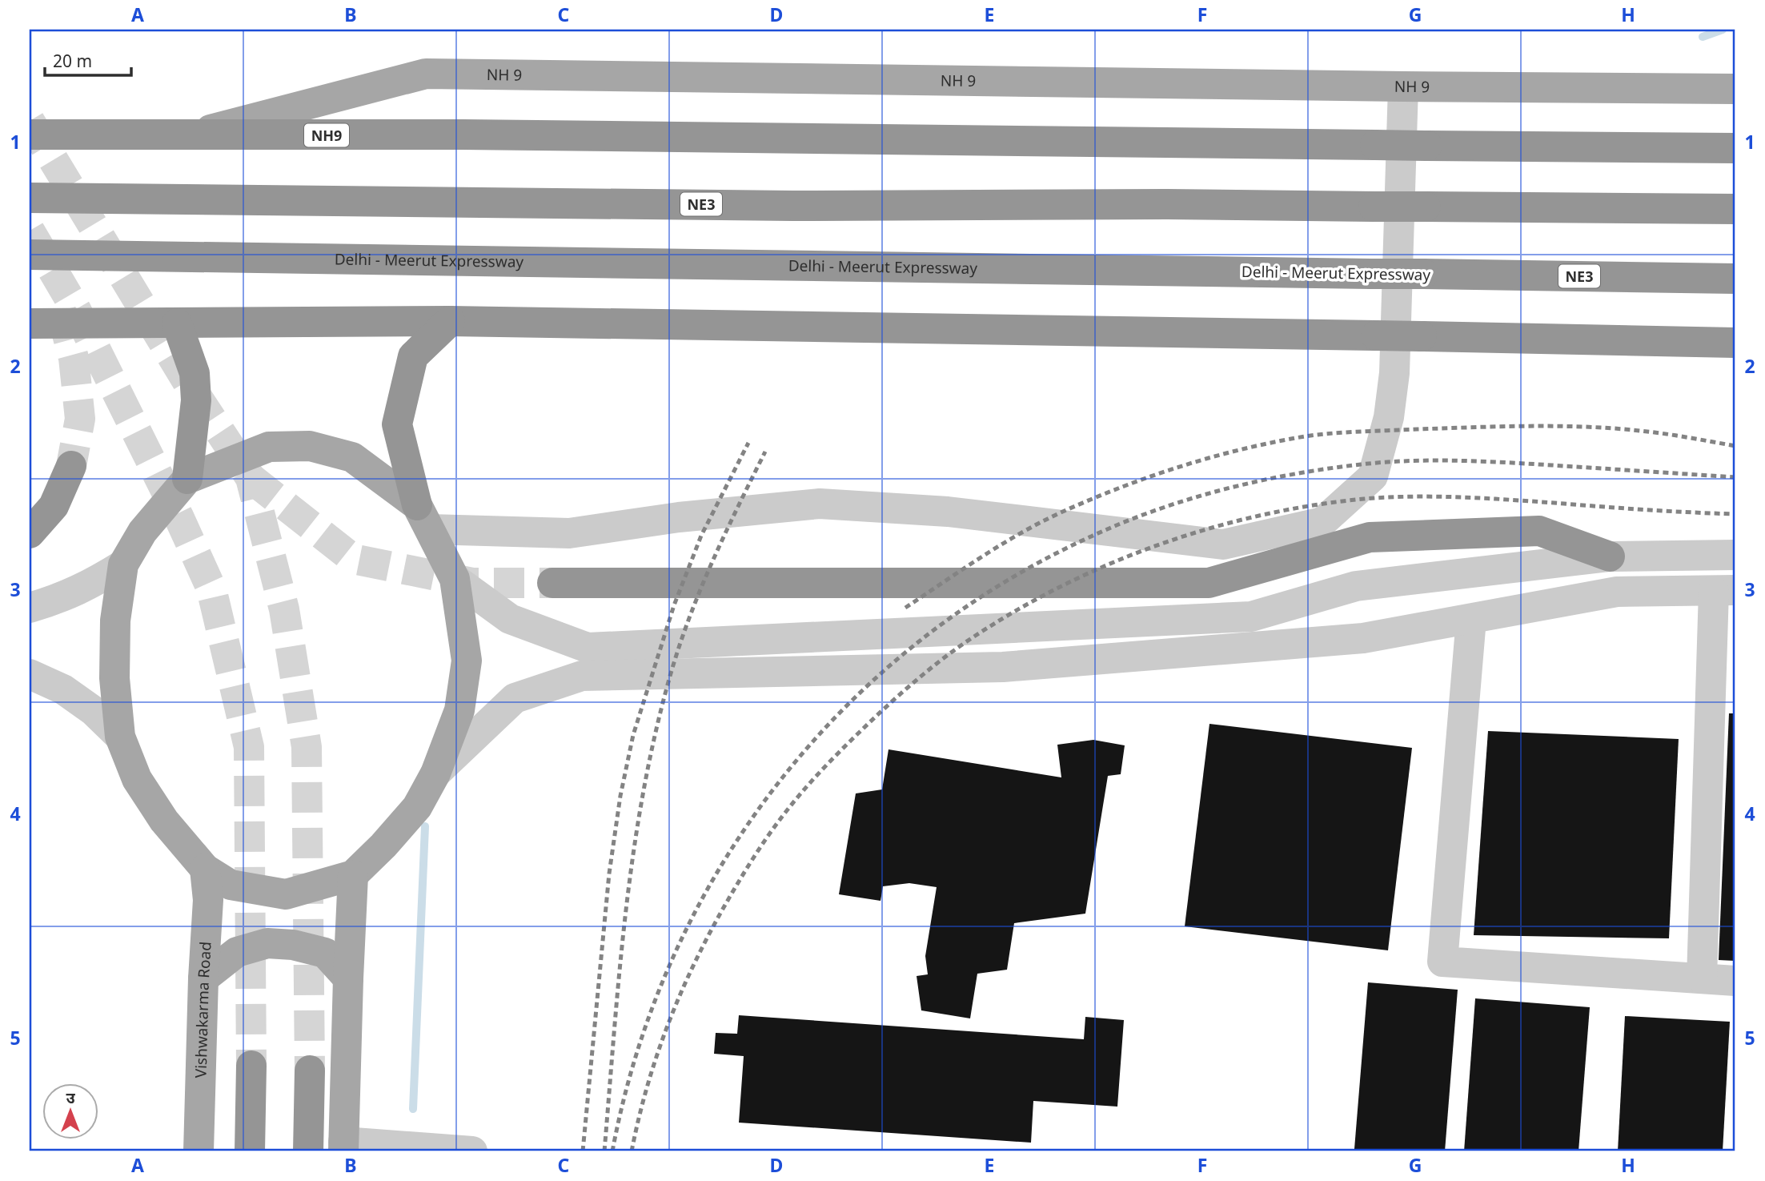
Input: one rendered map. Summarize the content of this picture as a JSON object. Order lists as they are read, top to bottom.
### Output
{
  "streets": {
    "highway": ["NH9", "NE3", "Delhi - Meerut Expressway"],
    "main road": ["NH 9", "Vishwakarma Road"]
  },
  "crossings": [
    ["NH 9", "NH9"]
  ],
  "scale_bar": "20 m",
  "north": "top",
  "grid": {
    "columns": [
      "A",
      "B",
      "C",
      "D",
      "E",
      "F",
      "G",
      "H"
    ],
    "rows": [
      "1",
      "2",
      "3",
      "4",
      "5"
    ]
  }
}
